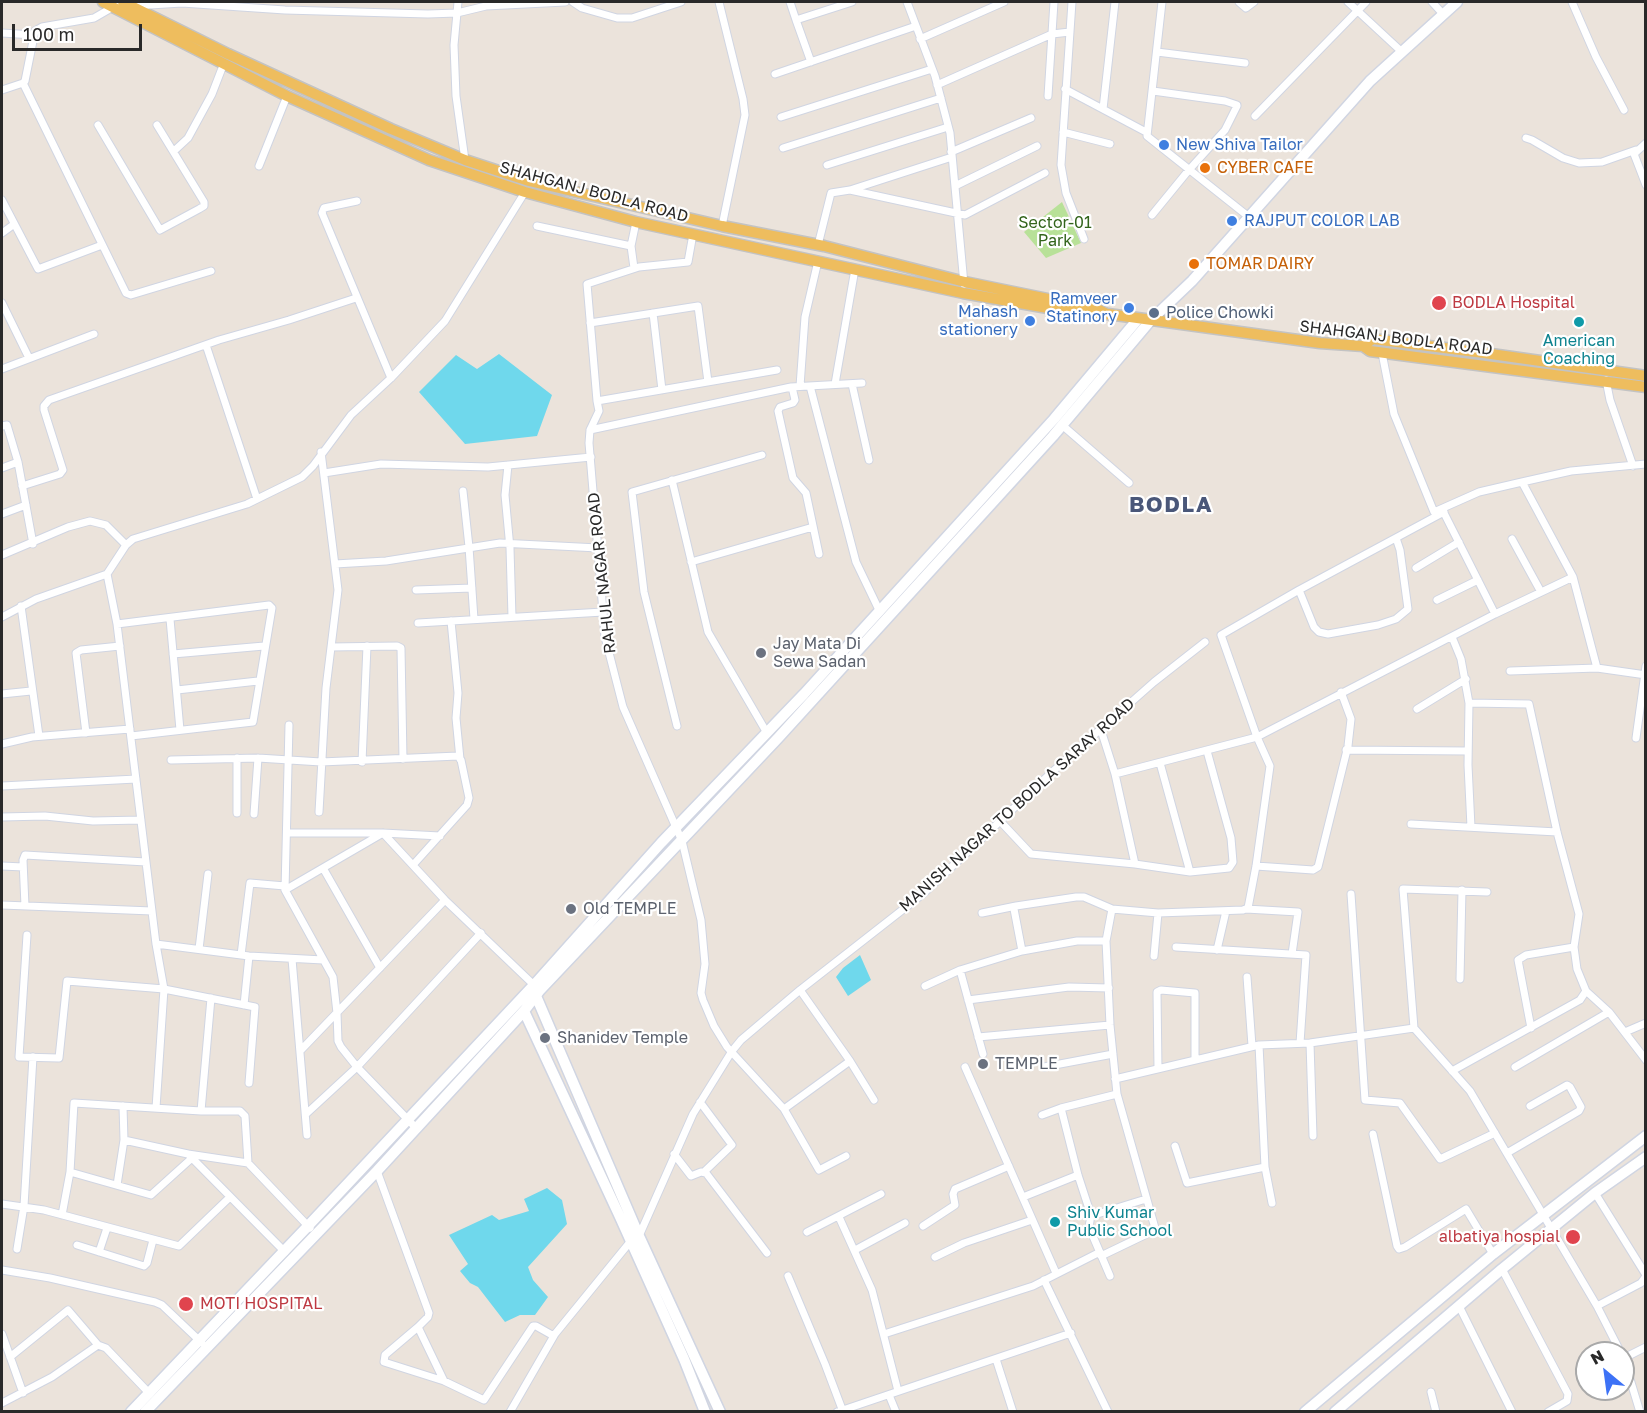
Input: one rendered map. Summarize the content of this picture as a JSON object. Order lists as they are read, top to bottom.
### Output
{
  "streets": {
    "main road": ["SHAHGANJ BODLA ROAD"],
    "street": ["RAHUL NAGAR ROAD", "MANISH NAGAR TO BODLA SARAY ROAD"]
  },
  "crossings": [
    ["RAHUL NAGAR ROAD", "MANISH NAGAR TO BODLA SARAY ROAD"]
  ],
  "districts": ["BODLA"],
  "parks": ["Sector-01 Park"],
  "places": [
    "New Shiva Tailor",
    "CYBER CAFE",
    "RAJPUT COLOR LAB",
    "TOMAR DAIRY",
    "BODLA Hospital",
    "Ramveer Statinory",
    "Police Chowki",
    "Mahash stationery",
    "American Coaching",
    "Jay Mata Di Sewa Sadan",
    "Old TEMPLE",
    "Shanidev Temple",
    "TEMPLE",
    "Shiv Kumar Public School",
    "albatiya hospial",
    "MOTI HOSPITAL"
  ],
  "scale_bar": "100 m",
  "north": "top left"
}
